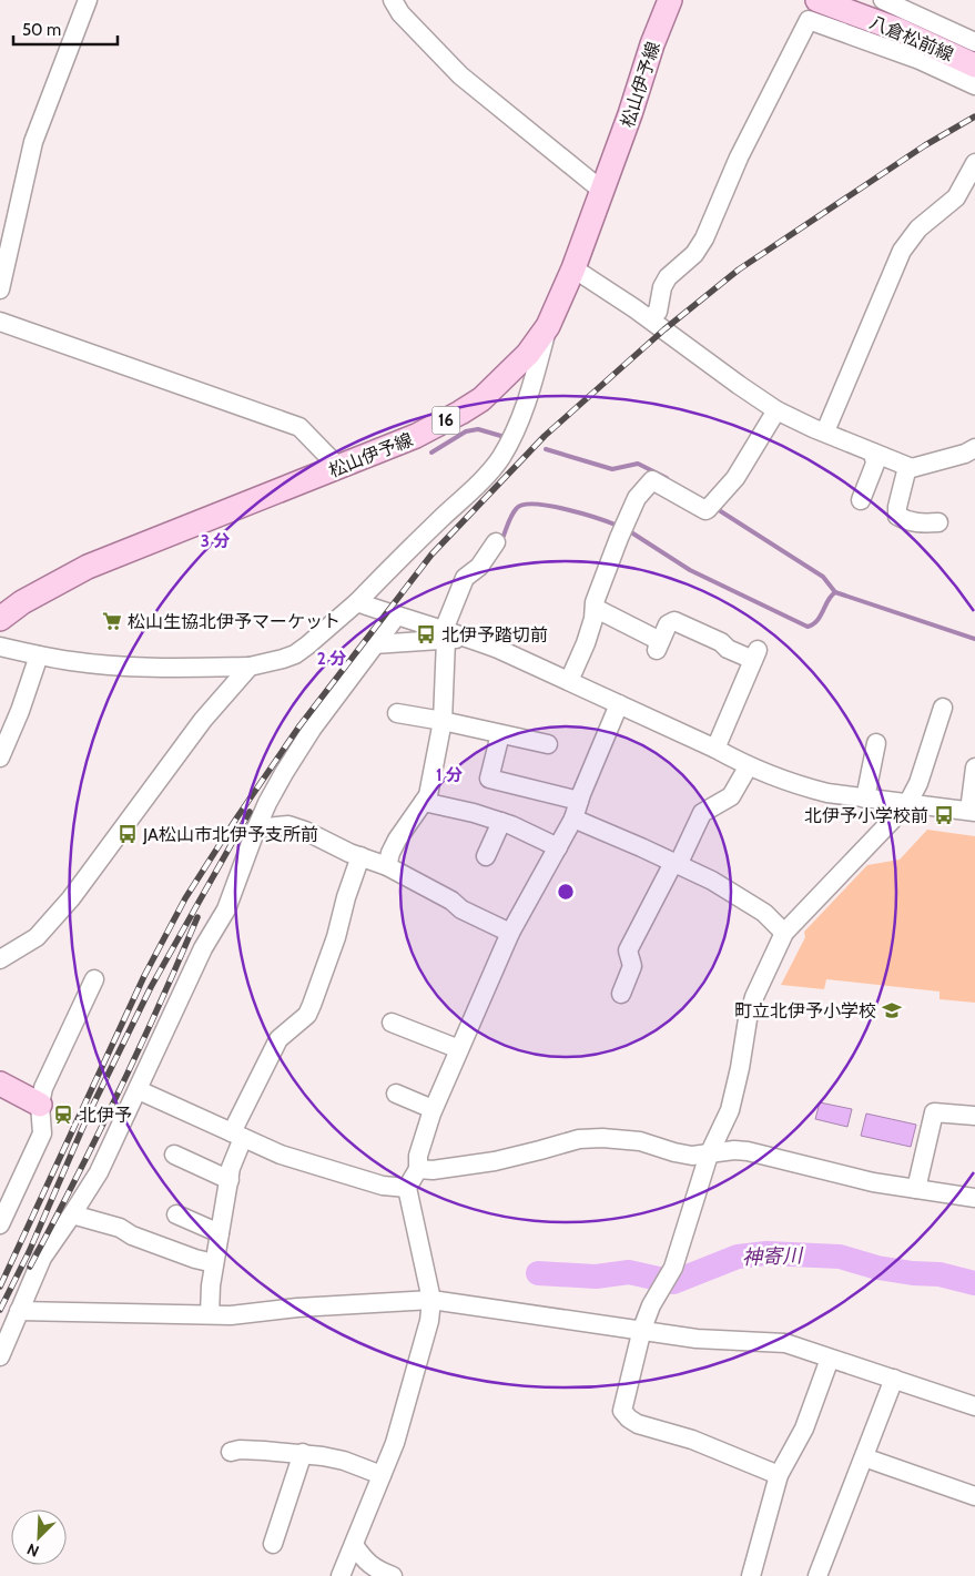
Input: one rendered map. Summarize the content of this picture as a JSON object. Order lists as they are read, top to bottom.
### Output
{
  "streets": {
    "main road": ["八倉松前線", "松山伊予線", "16"]
  },
  "water": ["神寄川"],
  "places": {
    "supermarket": ["松山生協北伊予マーケット"],
    "bus stop": ["北伊予踏切前", "北伊予小学校前", "JA松山市北伊予支所前"],
    "school or university": ["町立北伊予小学校"],
    "station": ["北伊予"]
  },
  "scale_bar": "50 m",
  "north": "bottom left",
  "rings": ["3 分", "2 分", "1 分"]
}
